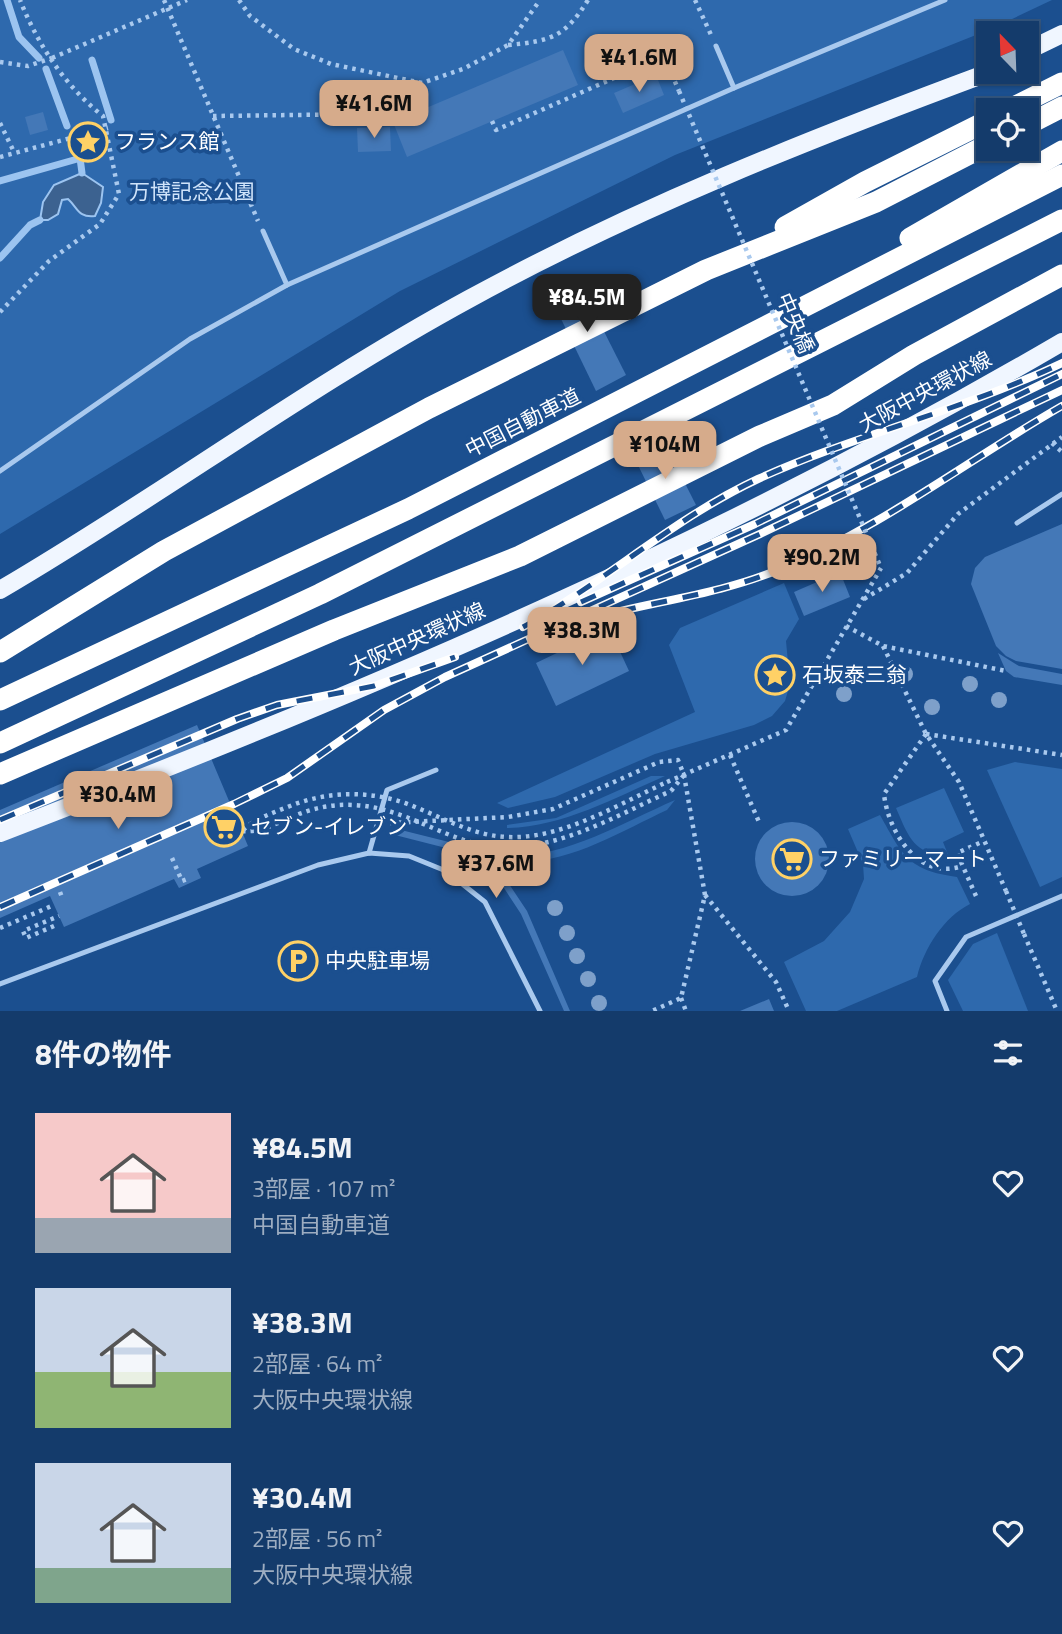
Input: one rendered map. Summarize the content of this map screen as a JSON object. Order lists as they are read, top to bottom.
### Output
{
  "streets": {
    "highway": ["中国自動車道"],
    "main road": ["大阪中央環状線"],
    "path": ["中央橋"]
  },
  "parks": ["万博記念公園"],
  "places": {
    "place": ["フランス館", "石坂泰三翁"],
    "supermarket": ["セブン-イレブン", "ファミリーマート"],
    "parking": ["中央駐車場"]
  },
  "north": "top left",
  "page": {
    "price": [
      "¥41.6M",
      "¥41.6M",
      "¥84.5M",
      "¥104M",
      "¥90.2M",
      "¥38.3M",
      "¥30.4M",
      "¥37.6M"
    ],
    "heading": "8件の物件",
    "list": [
      {
        "name": "¥84.5M",
        "note": "3部屋 · 107 m² · 中国自動車道"
      },
      {
        "name": "¥38.3M",
        "note": "2部屋 · 64 m² · 大阪中央環状線"
      },
      {
        "name": "¥30.4M",
        "note": "2部屋 · 56 m² · 大阪中央環状線"
      }
    ]
  }
}
